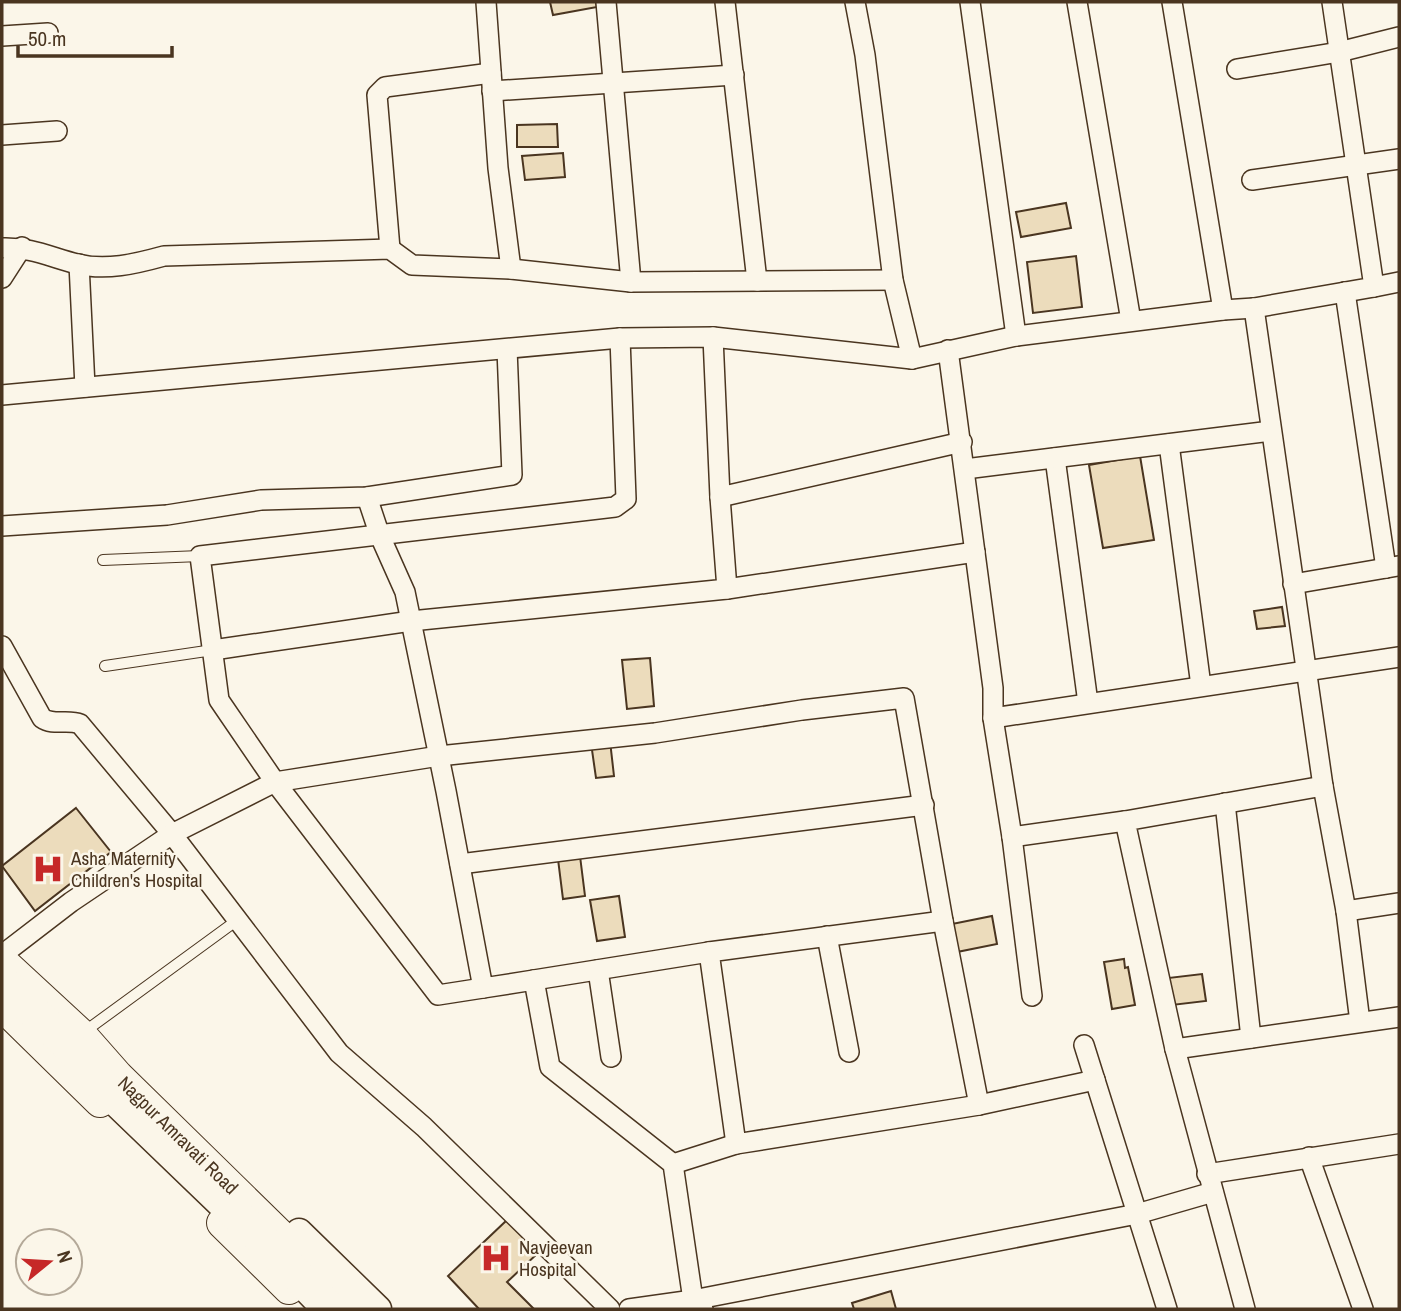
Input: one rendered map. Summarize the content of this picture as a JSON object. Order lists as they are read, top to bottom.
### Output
{
  "streets": {
    "main road": ["Nagpur Amravati Road"]
  },
  "places": {
    "hospital": ["Asha Maternity Children's Hospital", "Navjeevan Hospital"]
  },
  "scale_bar": "50 m",
  "north": "right"
}
